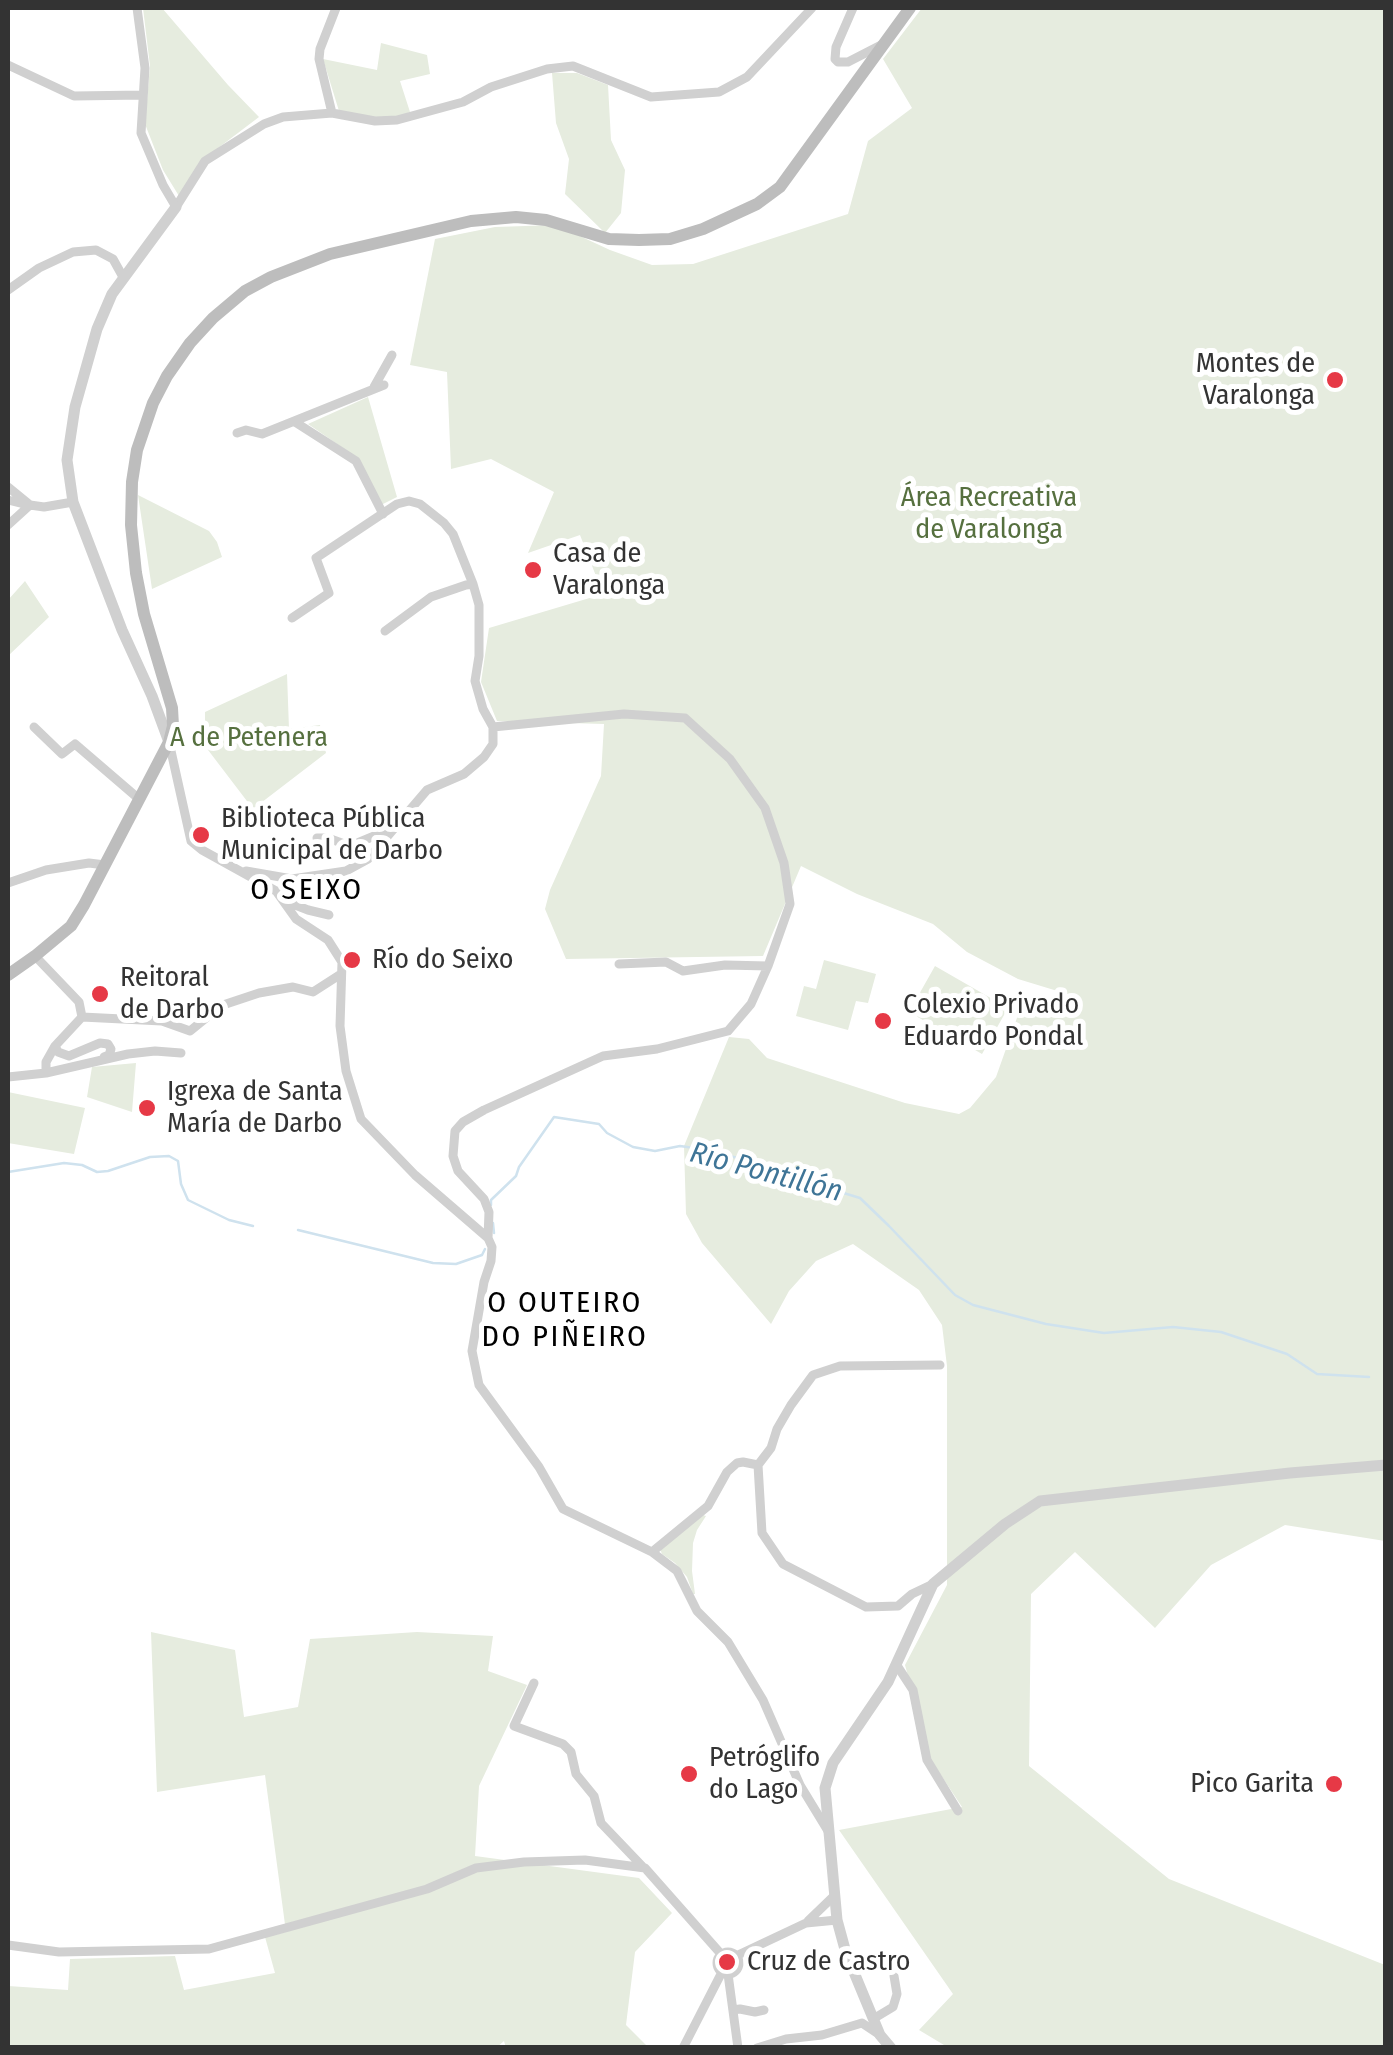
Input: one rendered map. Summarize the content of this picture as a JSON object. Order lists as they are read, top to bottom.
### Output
{
  "districts": ["O SEIXO", "O OUTEIRO DO PIÑEIRO"],
  "water": ["Río Pontillón"],
  "parks": ["Área Recreativa de Varalonga", "A de Petenera"],
  "places": [
    "Montes de Varalonga",
    "Casa de Varalonga",
    "Biblioteca Pública Municipal de Darbo",
    "Río do Seixo",
    "Reitoral de Darbo",
    "Colexio Privado Eduardo Pondal",
    "Igrexa de Santa María de Darbo",
    "Petróglifo do Lago",
    "Pico Garita",
    "Cruz de Castro"
  ]
}
